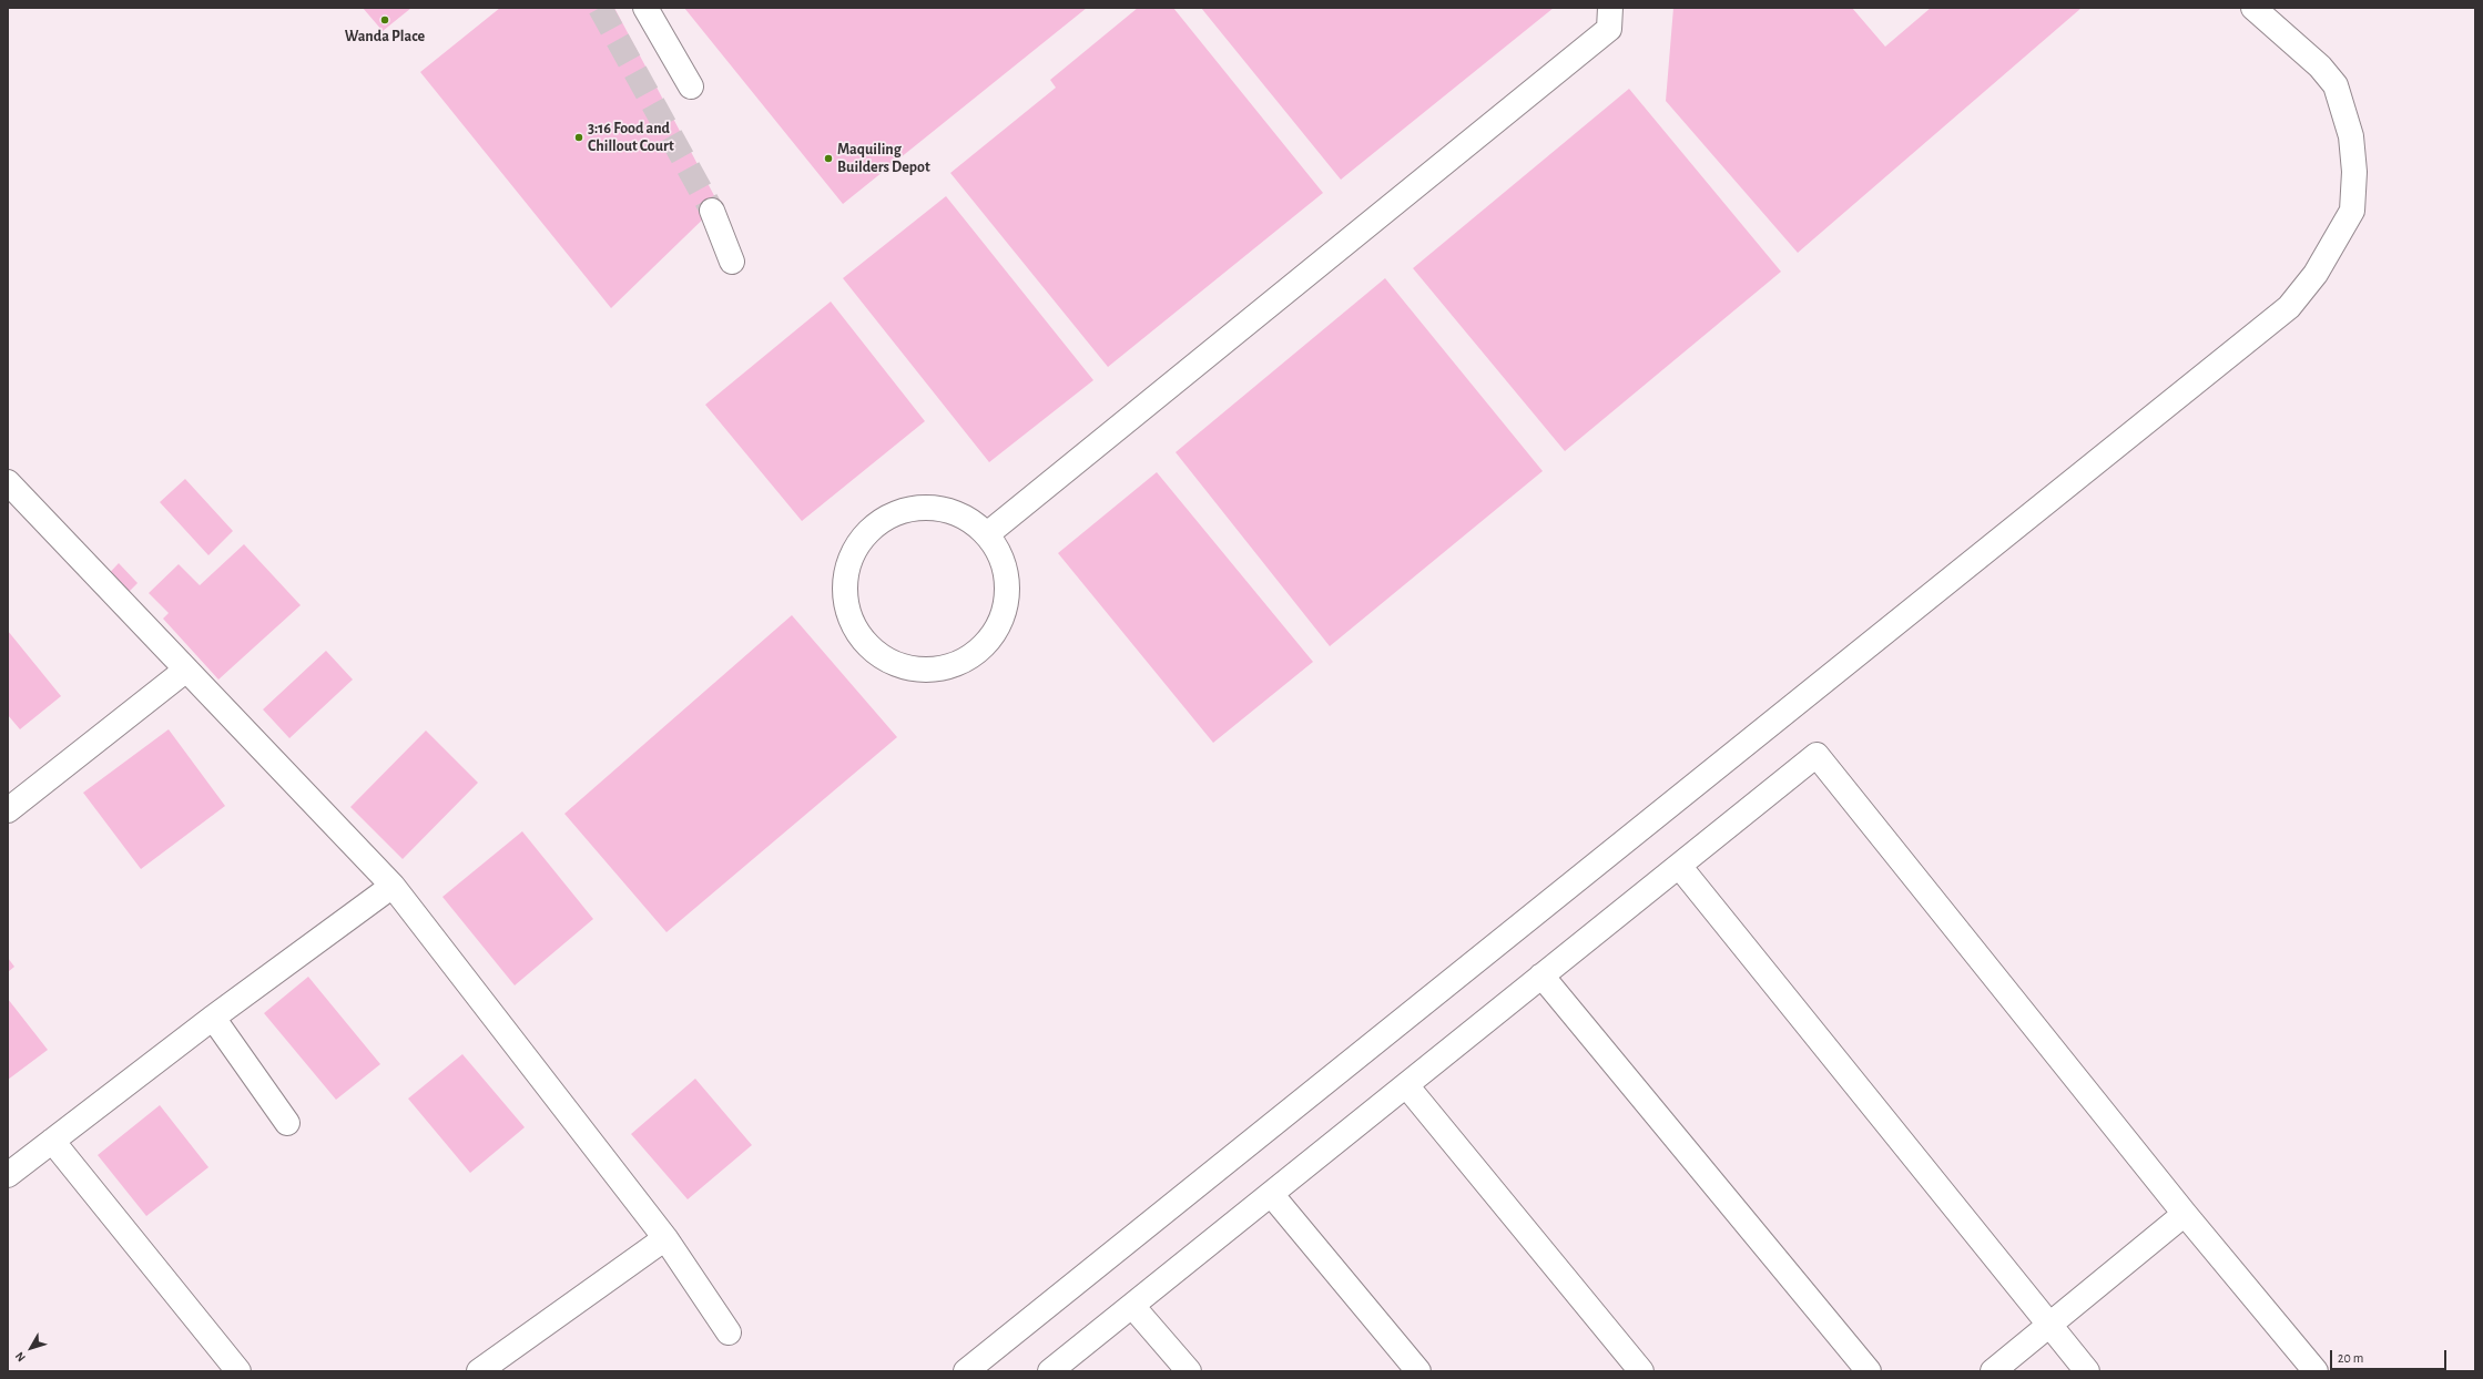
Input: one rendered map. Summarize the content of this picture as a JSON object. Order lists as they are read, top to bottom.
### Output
{
  "places": ["Wanda Place", "3:16 Food and Chillout Court", "Maquiling Builders Depot"],
  "scale_bar": "20 m",
  "north": "bottom left"
}
